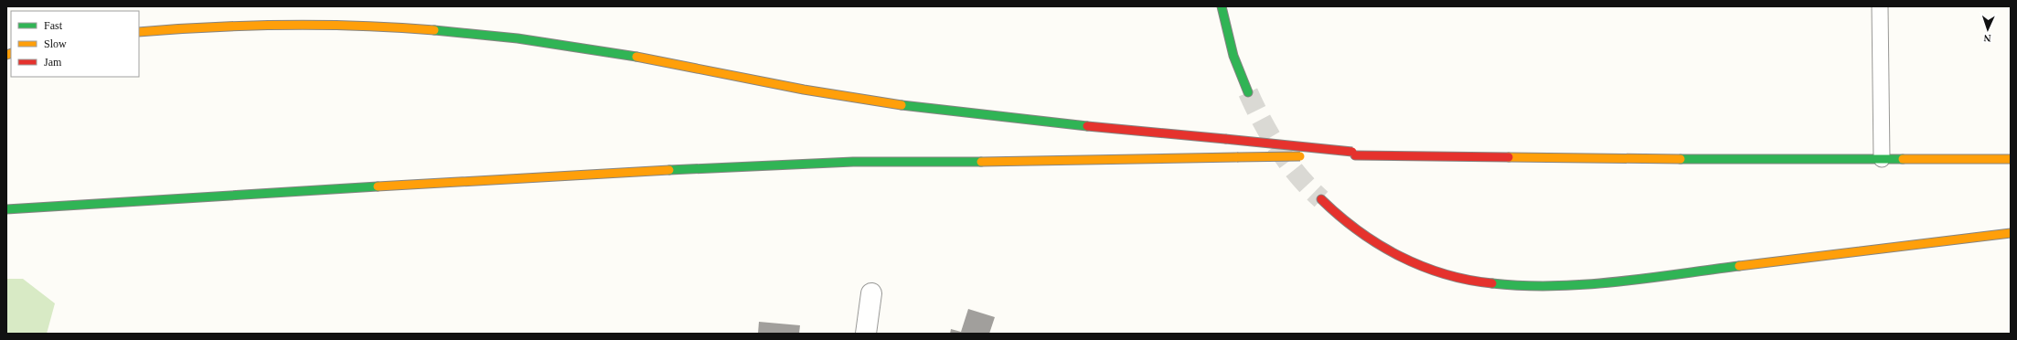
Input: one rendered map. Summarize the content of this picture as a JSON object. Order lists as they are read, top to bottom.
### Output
{
  "legend": ["Fast", "Slow", "Jam"],
  "north": "bottom"
}
